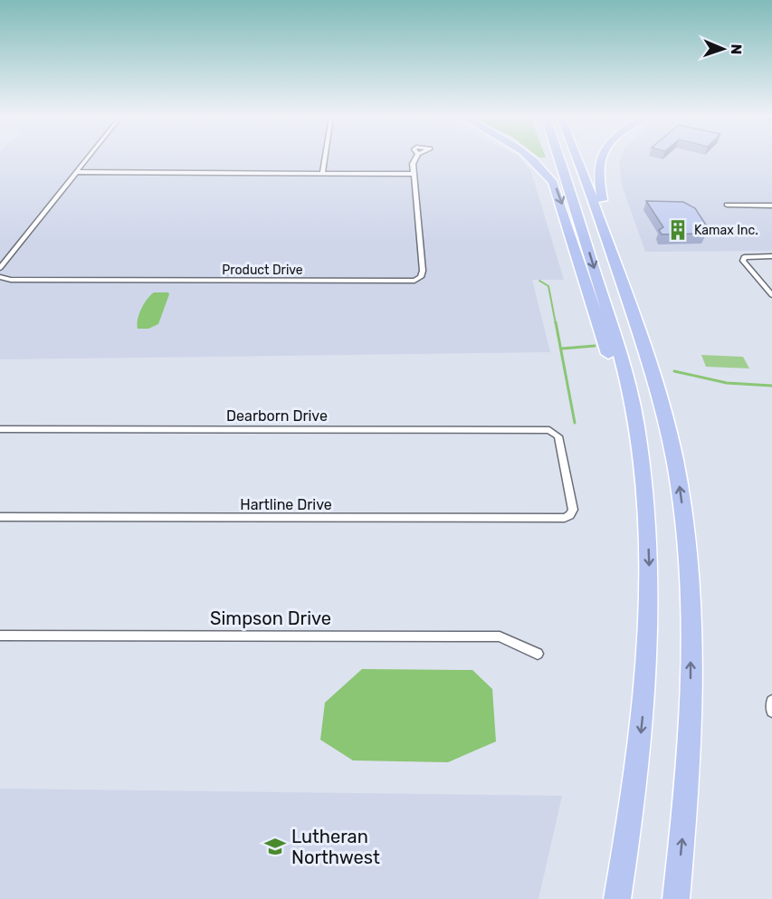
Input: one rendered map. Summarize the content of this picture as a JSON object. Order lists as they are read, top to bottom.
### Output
{
  "streets": {
    "street": [
      "Product Drive",
      "Dearborn Drive",
      "Hartline Drive",
      "Simpson Drive"
    ]
  },
  "crossings": [
    ["Dearborn Drive", "Hartline Drive"]
  ],
  "places": {
    "building": ["Kamax Inc."],
    "school or university": ["Lutheran Northwest"]
  },
  "north": "right"
}
